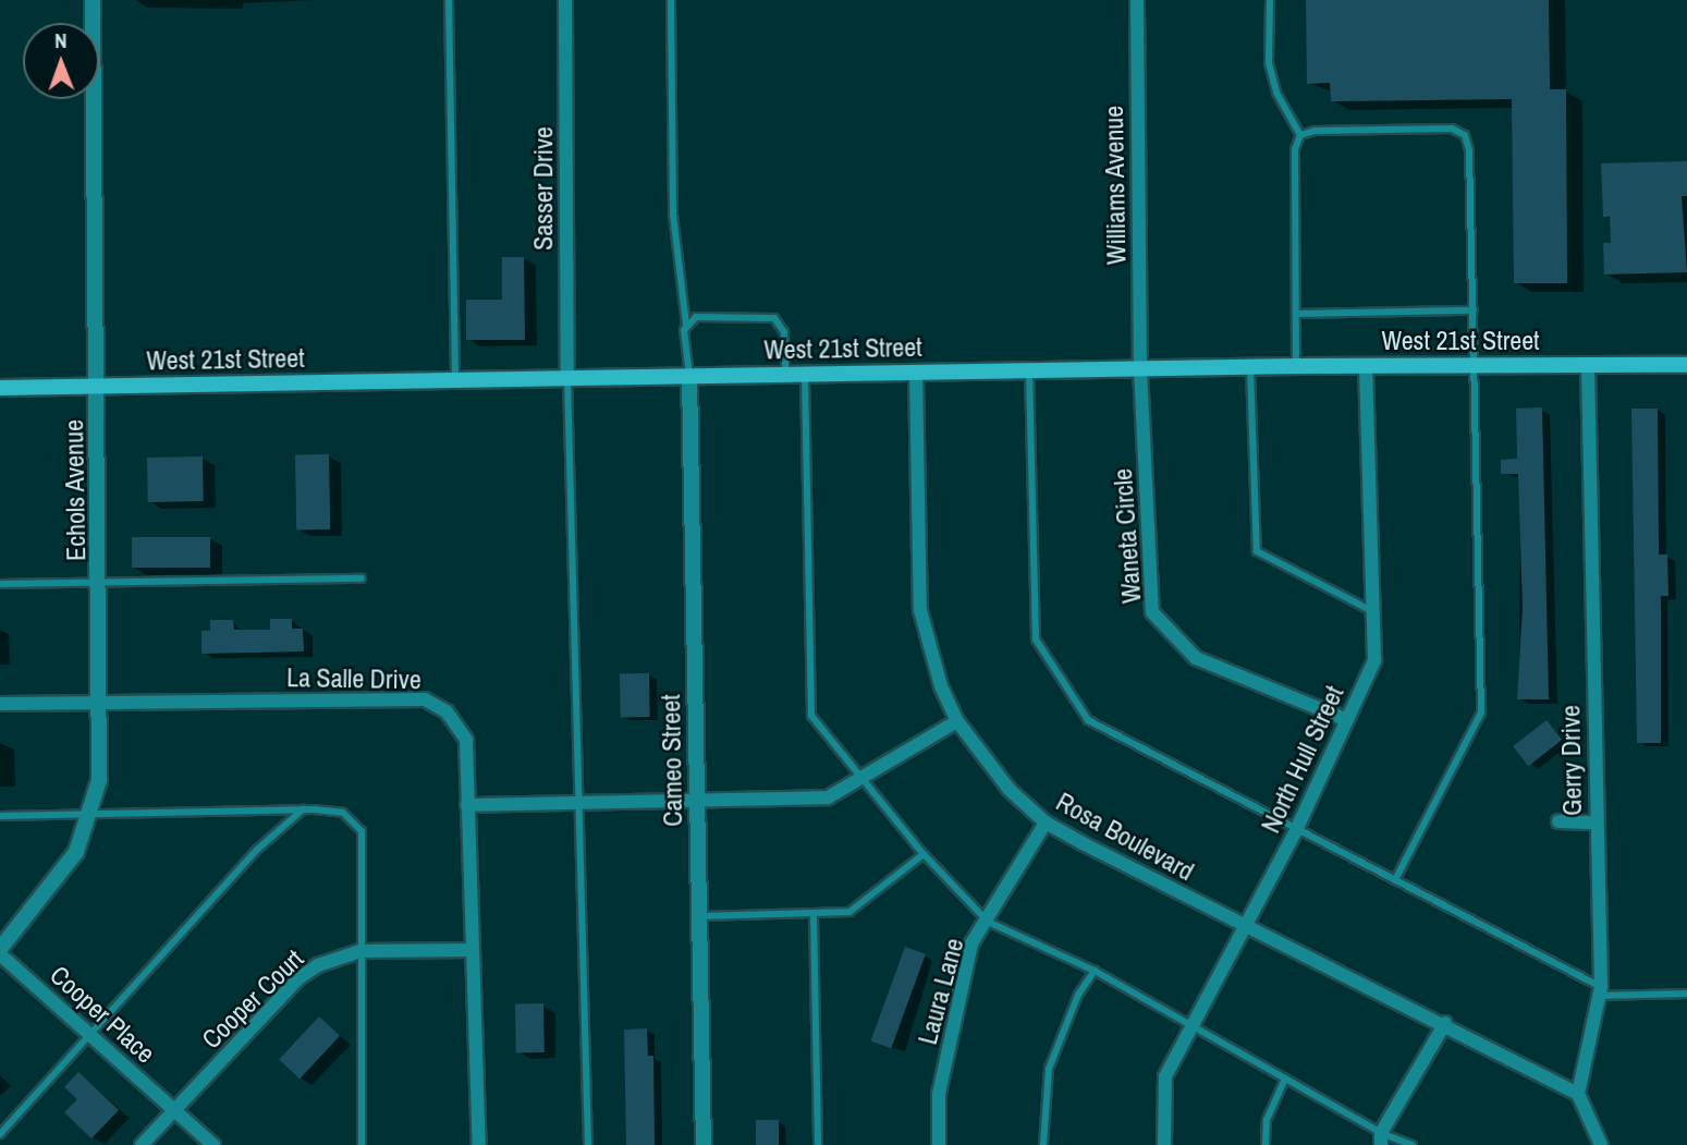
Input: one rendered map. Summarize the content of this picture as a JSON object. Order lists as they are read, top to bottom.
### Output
{
  "streets": {
    "main road": ["West 21st Street"],
    "street": [
      "Williams Avenue",
      "Sasser Drive",
      "Echols Avenue",
      "Waneta Circle",
      "La Salle Drive",
      "North Hull Street",
      "Cameo Street",
      "Gerry Drive",
      "Rosa Boulevard",
      "Laura Lane",
      "Cooper Court",
      "Cooper Place"
    ]
  },
  "crossings": [
    ["Williams Avenue", "West 21st Street"],
    ["Williams Avenue", "Waneta Circle"],
    ["Sasser Drive", "West 21st Street"],
    ["West 21st Street", "Echols Avenue"],
    ["West 21st Street", "Waneta Circle"],
    ["West 21st Street", "North Hull Street"],
    ["West 21st Street", "Cameo Street"],
    ["West 21st Street", "Gerry Drive"],
    ["West 21st Street", "Rosa Boulevard"],
    ["Echols Avenue", "La Salle Drive"],
    ["Echols Avenue", "Cooper Place"],
    ["Waneta Circle", "North Hull Street"],
    ["La Salle Drive", "Cooper Court"],
    ["North Hull Street", "Rosa Boulevard"],
    ["Gerry Drive", "Rosa Boulevard"],
    ["Rosa Boulevard", "Laura Lane"],
    ["Cooper Court", "Cooper Place"]
  ],
  "north": "top"
}
